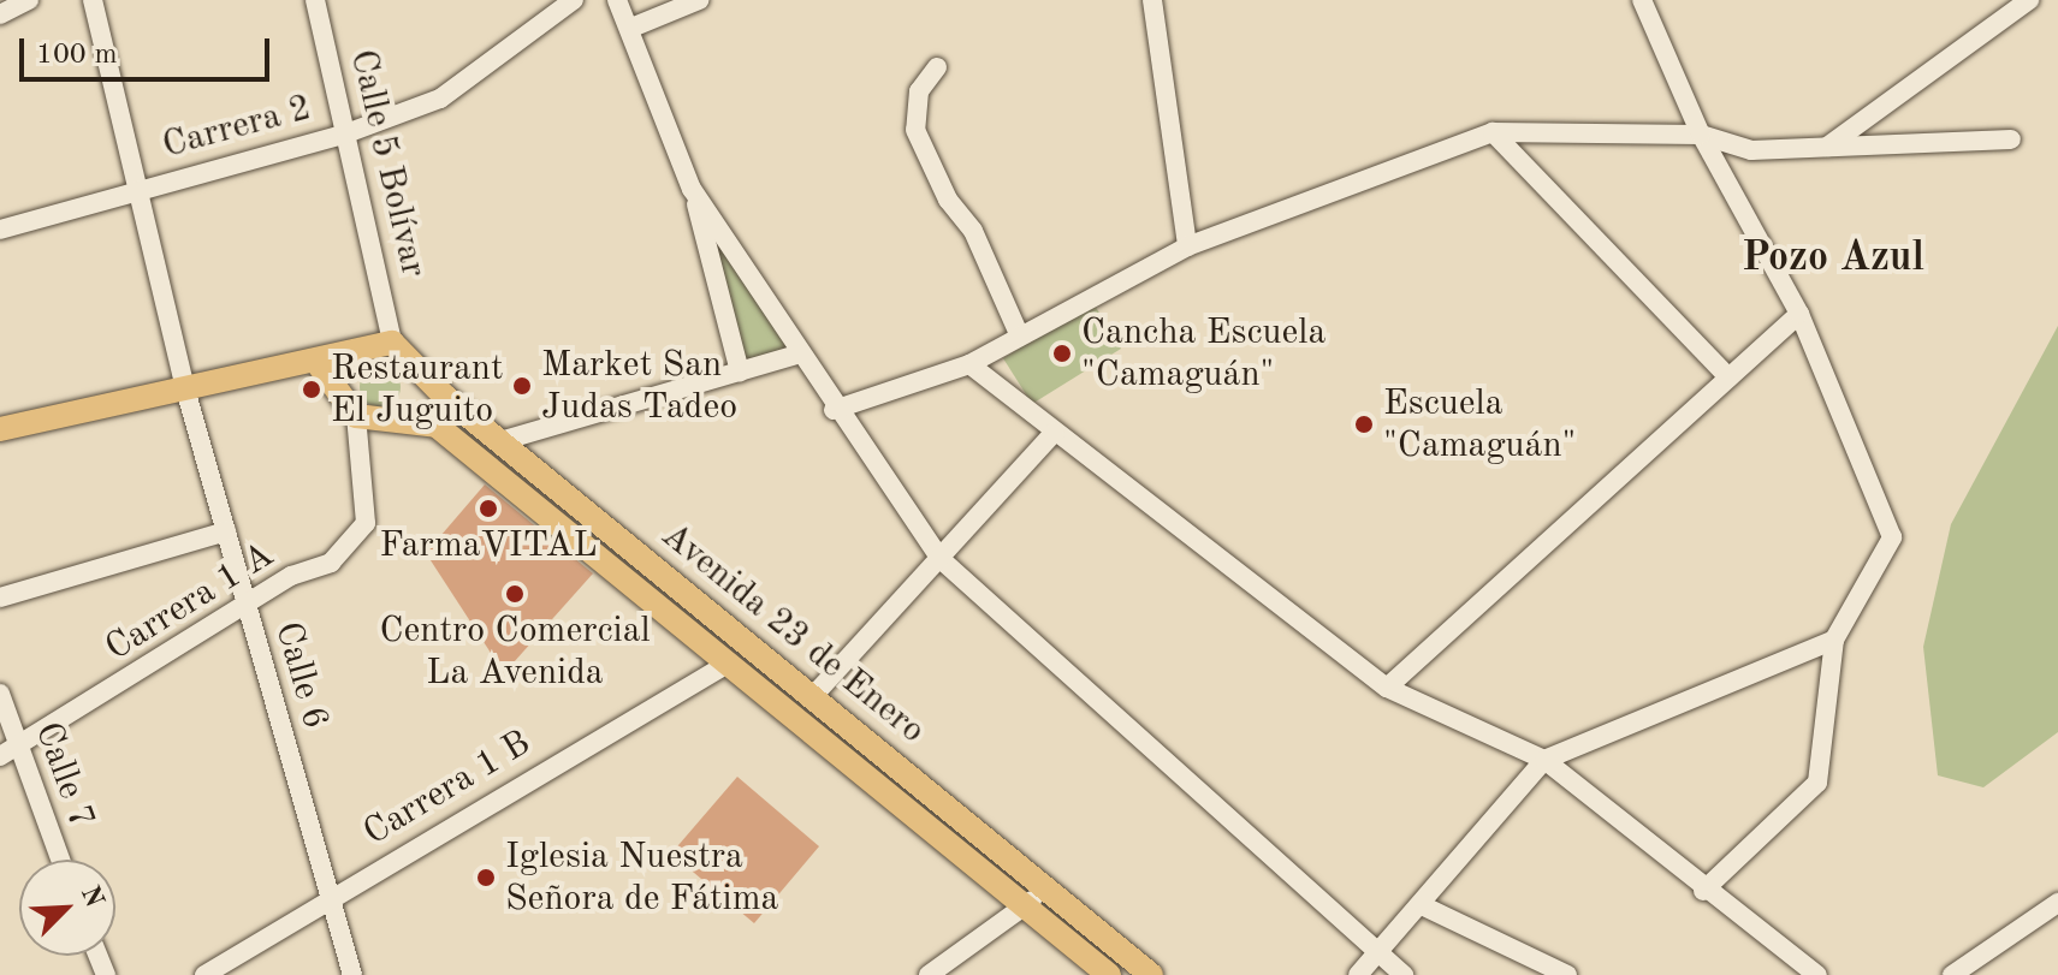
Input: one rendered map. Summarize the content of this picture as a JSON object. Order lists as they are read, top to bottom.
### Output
{
  "streets": {
    "main road": ["Avenida 23 de Enero"],
    "street": [
      "Carrera 2",
      "Calle 5 Bolívar",
      "Carrera 1 A",
      "Calle 6",
      "Calle 7",
      "Carrera 1 B"
    ]
  },
  "crossings": [
    ["Carrera 2", "Calle 5 Bolívar"],
    ["Carrera 2", "Calle 6"],
    ["Calle 5 Bolívar", "Avenida 23 de Enero"],
    ["Carrera 1 A", "Avenida 23 de Enero"],
    ["Carrera 1 A", "Calle 6"],
    ["Carrera 1 A", "Calle 7"],
    ["Avenida 23 de Enero", "Carrera 1 B"],
    ["Calle 6", "Carrera 1 B"]
  ],
  "districts": ["Pozo Azul"],
  "places": [
    "Cancha Escuela \"Camaguán\"",
    "Market San Judas Tadeo",
    "Restaurant El Juguito",
    "Escuela \"Camaguán\"",
    "FarmaVITAL",
    "Centro Comercial La Avenida",
    "Iglesia Nuestra Señora de Fátima"
  ],
  "scale_bar": "100 m",
  "north": "top right"
}
